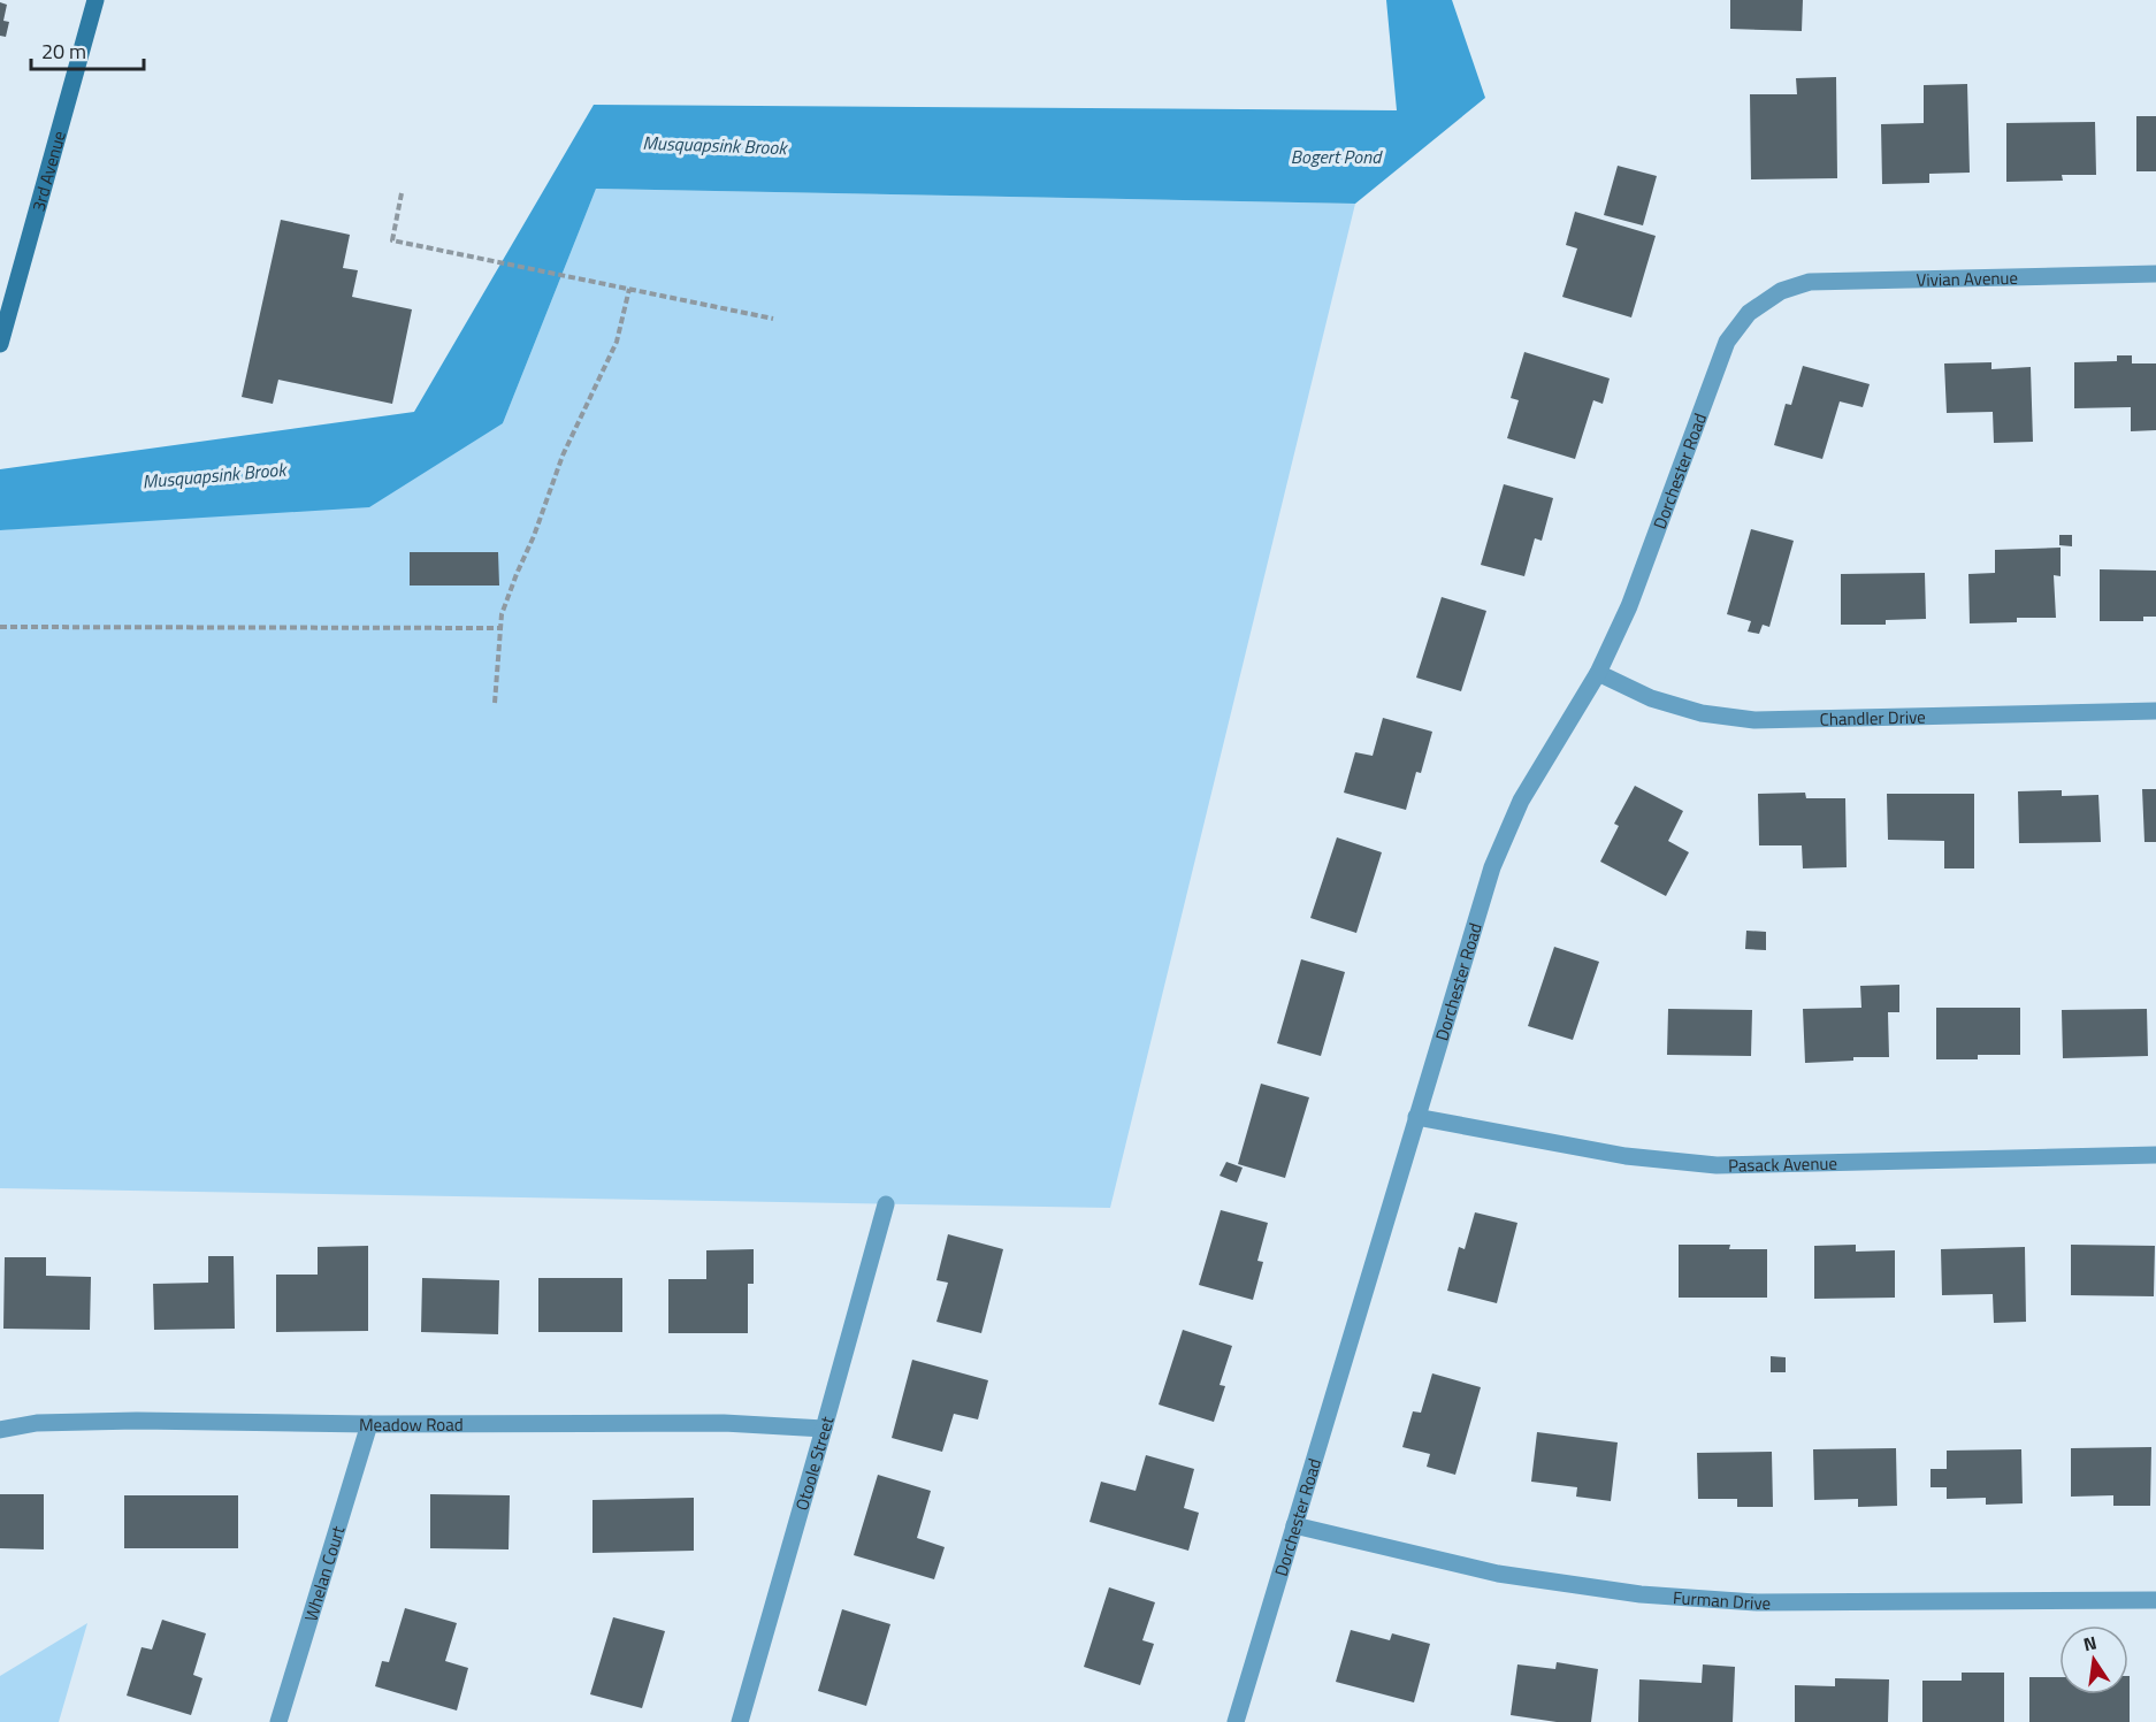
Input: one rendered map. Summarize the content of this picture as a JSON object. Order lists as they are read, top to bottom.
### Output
{
  "streets": {
    "main road": ["3rd Avenue"],
    "street": [
      "Vivian Avenue",
      "Dorchester Road",
      "Chandler Drive",
      "Pasack Avenue",
      "Meadow Road",
      "Otoole Street",
      "Whelan Court",
      "Furman Drive"
    ]
  },
  "crossings": [
    ["Vivian Avenue", "Dorchester Road"],
    ["Dorchester Road", "Chandler Drive"],
    ["Dorchester Road", "Pasack Avenue"],
    ["Dorchester Road", "Furman Drive"],
    ["Meadow Road", "Otoole Street"],
    ["Meadow Road", "Whelan Court"]
  ],
  "water": ["Musquapsink Brook", "Bogert Pond"],
  "scale_bar": "20 m",
  "north": "top"
}
